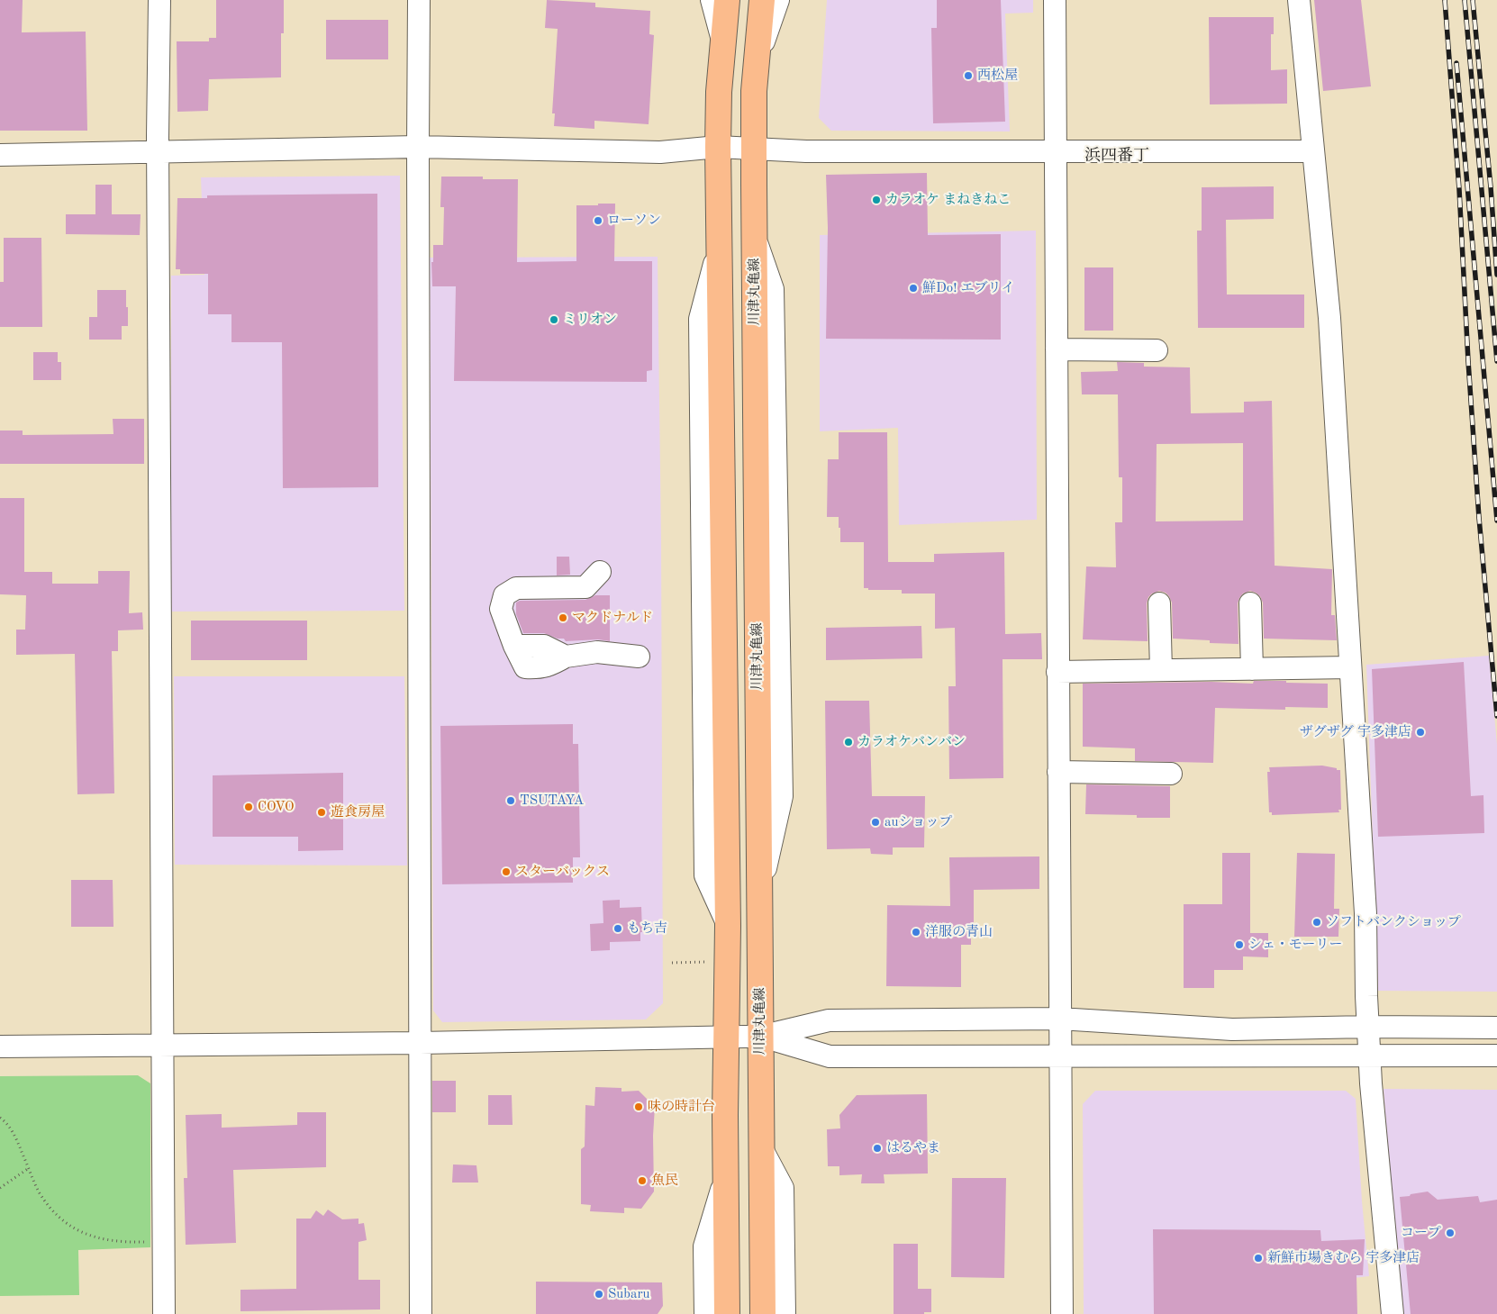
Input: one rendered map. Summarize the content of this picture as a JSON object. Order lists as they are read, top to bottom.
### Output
{
  "streets": {
    "main road": ["川津丸亀線"]
  },
  "districts": ["浜四番丁"],
  "places": [
    "西松屋",
    "カラオケ まねきねこ",
    "ローソン",
    "鮮Do! エブリイ",
    "ミリオン",
    "マクドナルド",
    "ザグザグ 宇多津店",
    "カラオケバンバン",
    "TSUTAYA",
    "COVO",
    "遊食房屋",
    "auショップ",
    "スターバックス",
    "ソフトバンクショップ",
    "もち吉",
    "洋服の青山",
    "シェ・モーリー",
    "味の時計台",
    "はるやま",
    "魚民",
    "コープ",
    "新鮮市場きむら 宇多津店",
    "Subaru"
  ]
}
